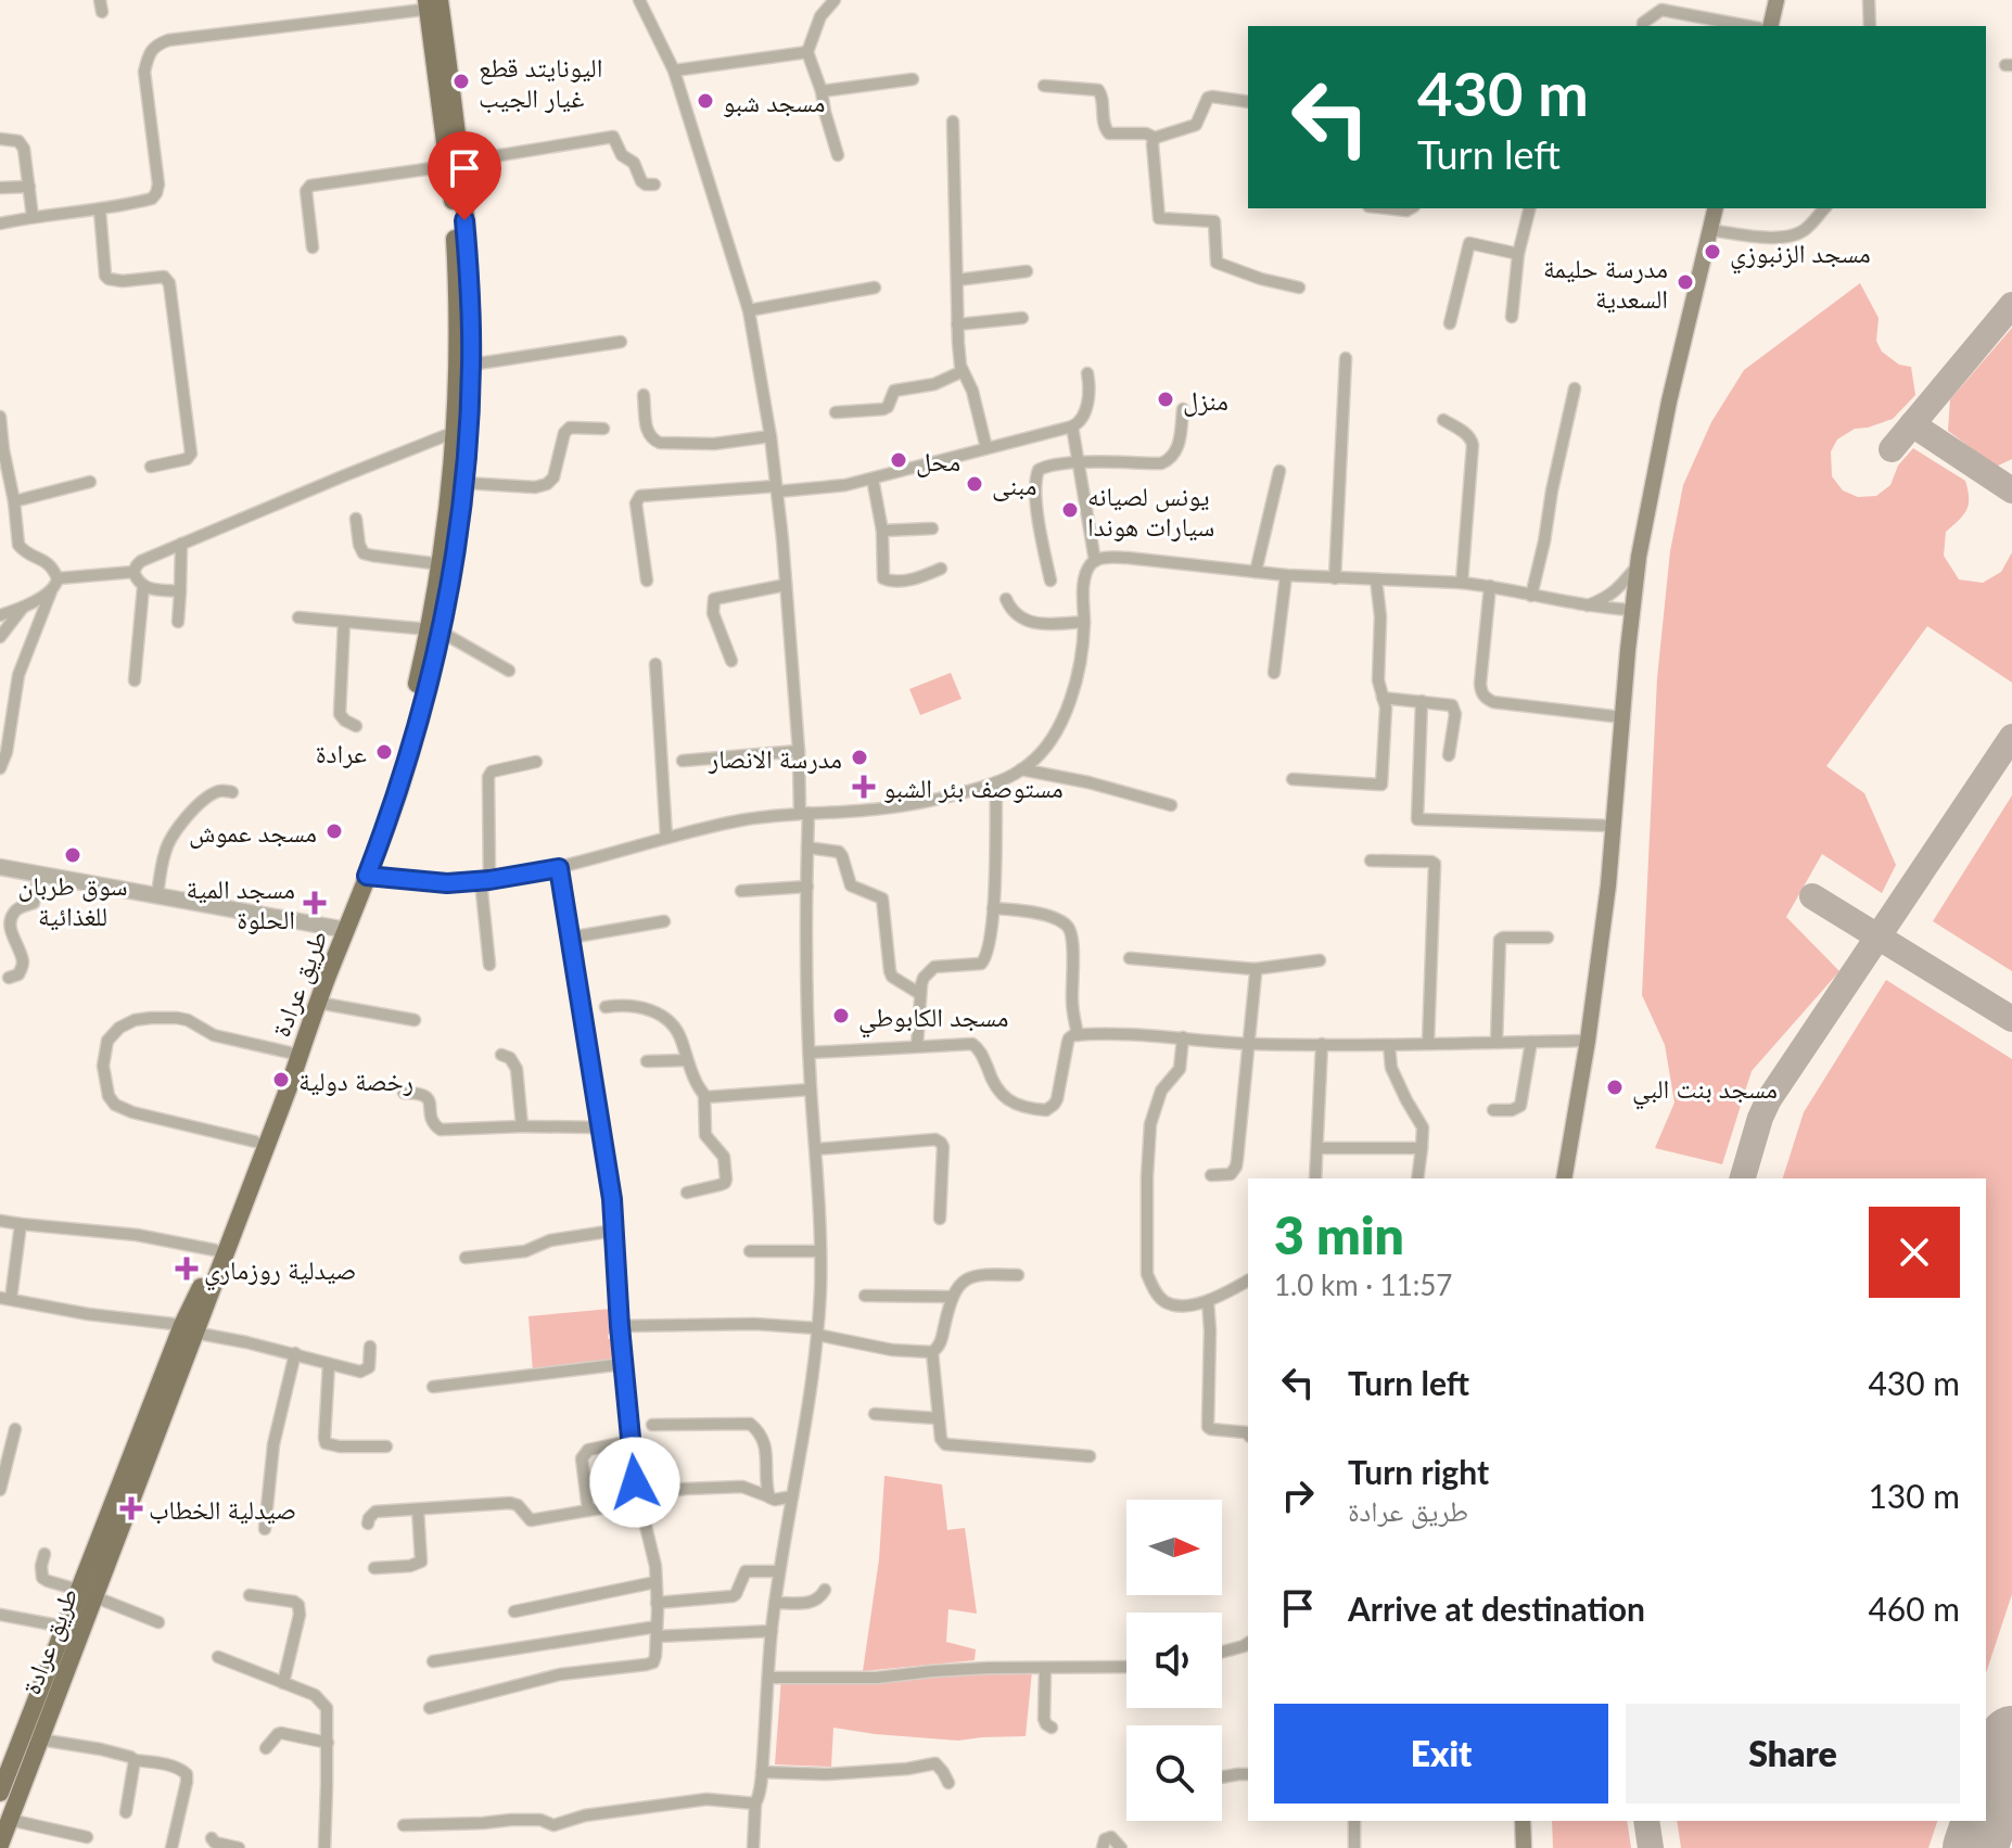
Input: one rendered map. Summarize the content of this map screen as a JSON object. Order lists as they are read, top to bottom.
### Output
{
  "streets": {
    "main road": ["طريق عرادة"]
  },
  "places": {
    "other": [
      "اليونايتد قطع غيار الجيب",
      "مسجد شبو",
      "مسجد الزنبوزي",
      "مدرسة حليمة السعدية",
      "منزل",
      "محل",
      "مبنى",
      "يونس لصيانه سيارات هوندا",
      "عرادة",
      "مدرسة الانصار",
      "مسجد عموش",
      "سوق طربان للغذائية",
      "مسجد الكابوطي",
      "رخصة دولية",
      "مسجد بنت البي"
    ],
    "health": [
      "مستوصف بئر الشبو",
      "مسجد المية الحلوة",
      "صيدلية روزماري",
      "صيدلية الخطاب"
    ]
  },
  "north": "right",
  "page": {
    "turn": ["430 m", "Turn left"],
    "heading": ["3 min", "1.0 km · 11:57"],
    "list": [
      {
        "name": "Turn left",
        "value": "430 m"
      },
      {
        "name": "Turn right",
        "note": "طريق عرادة",
        "value": "130 m"
      },
      {
        "name": "Arrive at destination",
        "value": "460 m"
      }
    ],
    "buttons": ["Exit", "Share"]
  }
}
